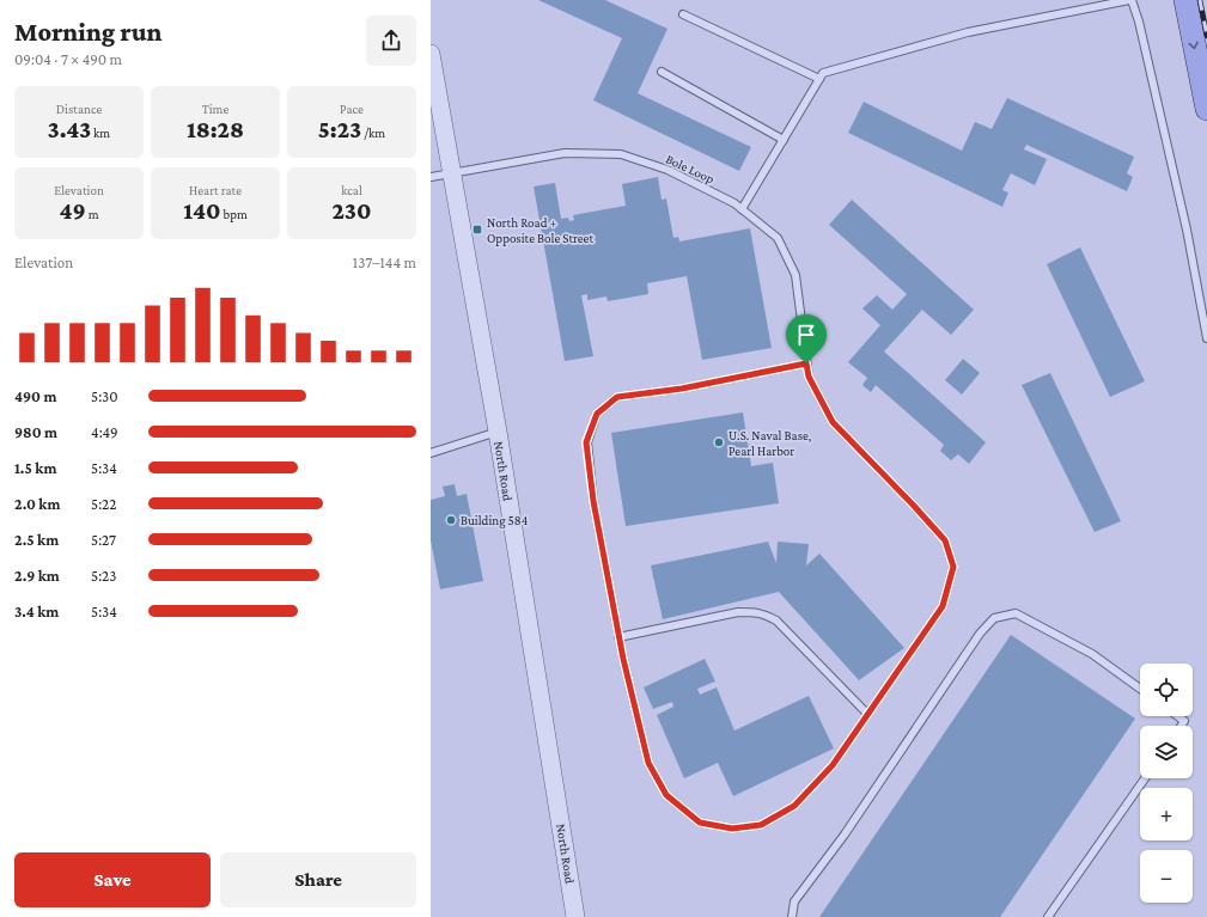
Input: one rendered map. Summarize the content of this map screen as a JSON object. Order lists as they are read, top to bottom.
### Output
{
  "streets": {
    "street": ["North Road"],
    "lane": ["Bole Loop"]
  },
  "crossings": [
    ["Bole Loop", "North Road"]
  ],
  "places": {
    "transit": ["North Road + Opposite Bole Street"],
    "other": ["U.S. Naval Base, Pearl Harbor", "Building 584"]
  },
  "page": {
    "heading": ["Morning run", "09:04 · 7 × 490 m"],
    "stats": [
      ["Distance", "3.43 km"],
      ["Time", "18:28"],
      ["Pace", "5:23 /km"],
      ["Elevation", "49 m"],
      ["Heart rate", "140 bpm"],
      ["kcal", "230"]
    ],
    "chart": ["Elevation", "137–144 m"],
    "list": [
      {
        "name": "490 m",
        "note": "5:30"
      },
      {
        "name": "980 m",
        "note": "4:49"
      },
      {
        "name": "1.5 km",
        "note": "5:34"
      },
      {
        "name": "2.0 km",
        "note": "5:22"
      },
      {
        "name": "2.5 km",
        "note": "5:27"
      },
      {
        "name": "2.9 km",
        "note": "5:23"
      },
      {
        "name": "3.4 km",
        "note": "5:34"
      }
    ],
    "map_buttons": ["+", "−"],
    "buttons": ["Save", "Share"]
  }
}
